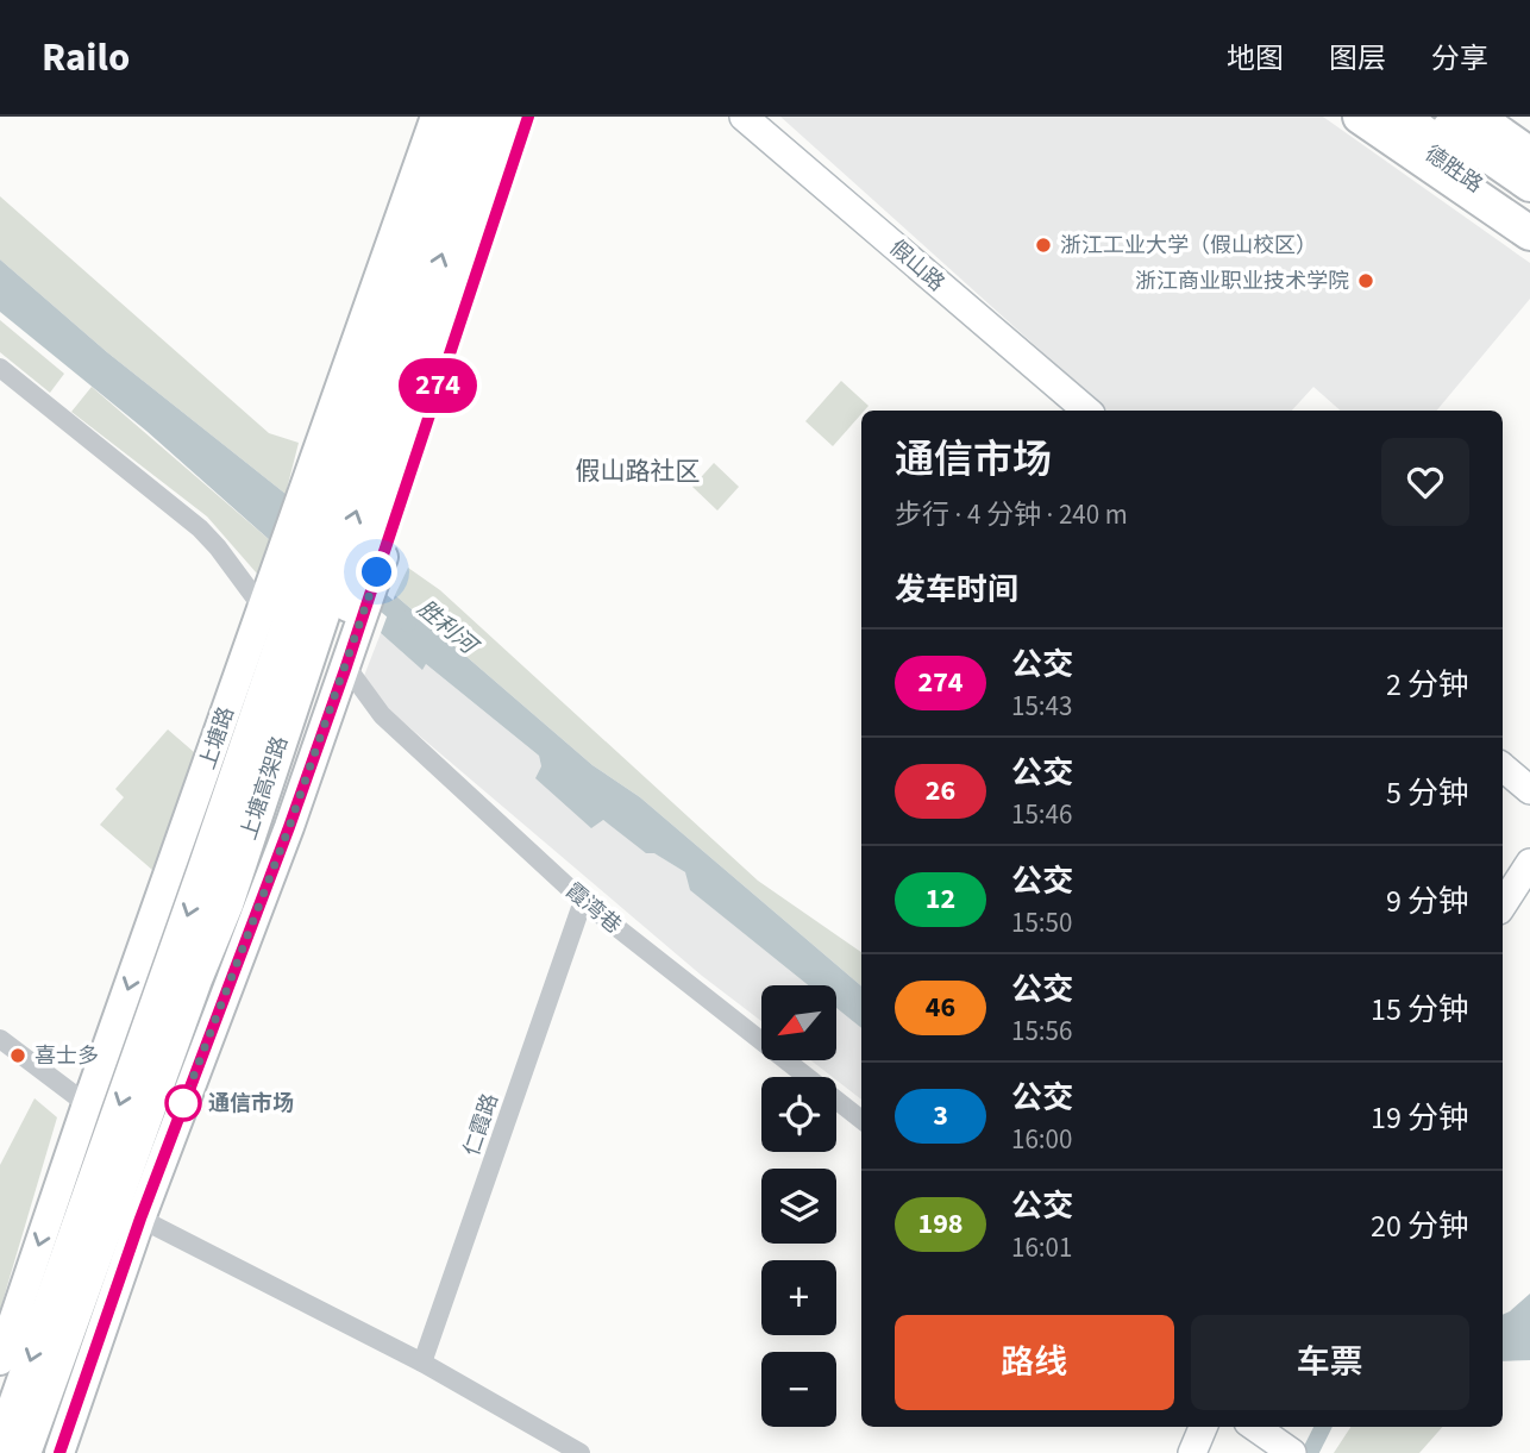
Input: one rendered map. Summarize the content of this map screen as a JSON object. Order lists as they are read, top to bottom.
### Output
{
  "streets": {
    "highway": ["上塘高架路"],
    "main road": ["德胜路", "上塘路"],
    "street": ["假山路", "霞湾巷", "仁霞路"]
  },
  "crossings": [
    ["霞湾巷", "仁霞路"]
  ],
  "districts": ["假山路社区"],
  "water": ["胜利河"],
  "places": [
    "浙江工业大学（假山校区）",
    "浙江商业职业技术学院",
    "喜士多",
    "通信市场"
  ],
  "lines": ["bus line 274"],
  "north": "bottom left",
  "page": {
    "header": "Railo",
    "nav": ["地图", "图层", "分享"],
    "on_map": "274",
    "heading": [
      ["通信市场", "步行 · 4 分钟 · 240 m"],
      "发车时间"
    ],
    "list": [
      {
        "mark": "274",
        "name": "公交",
        "note": "15:43",
        "value": "2 分钟"
      },
      {
        "mark": "26",
        "name": "公交",
        "note": "15:46",
        "value": "5 分钟"
      },
      {
        "mark": "12",
        "name": "公交",
        "note": "15:50",
        "value": "9 分钟"
      },
      {
        "mark": "46",
        "name": "公交",
        "note": "15:56",
        "value": "15 分钟"
      },
      {
        "mark": "3",
        "name": "公交",
        "note": "16:00",
        "value": "19 分钟"
      },
      {
        "mark": "198",
        "name": "公交",
        "note": "16:01",
        "value": "20 分钟"
      }
    ],
    "map_buttons": ["+", "−"],
    "buttons": ["路线", "车票"]
  }
}
